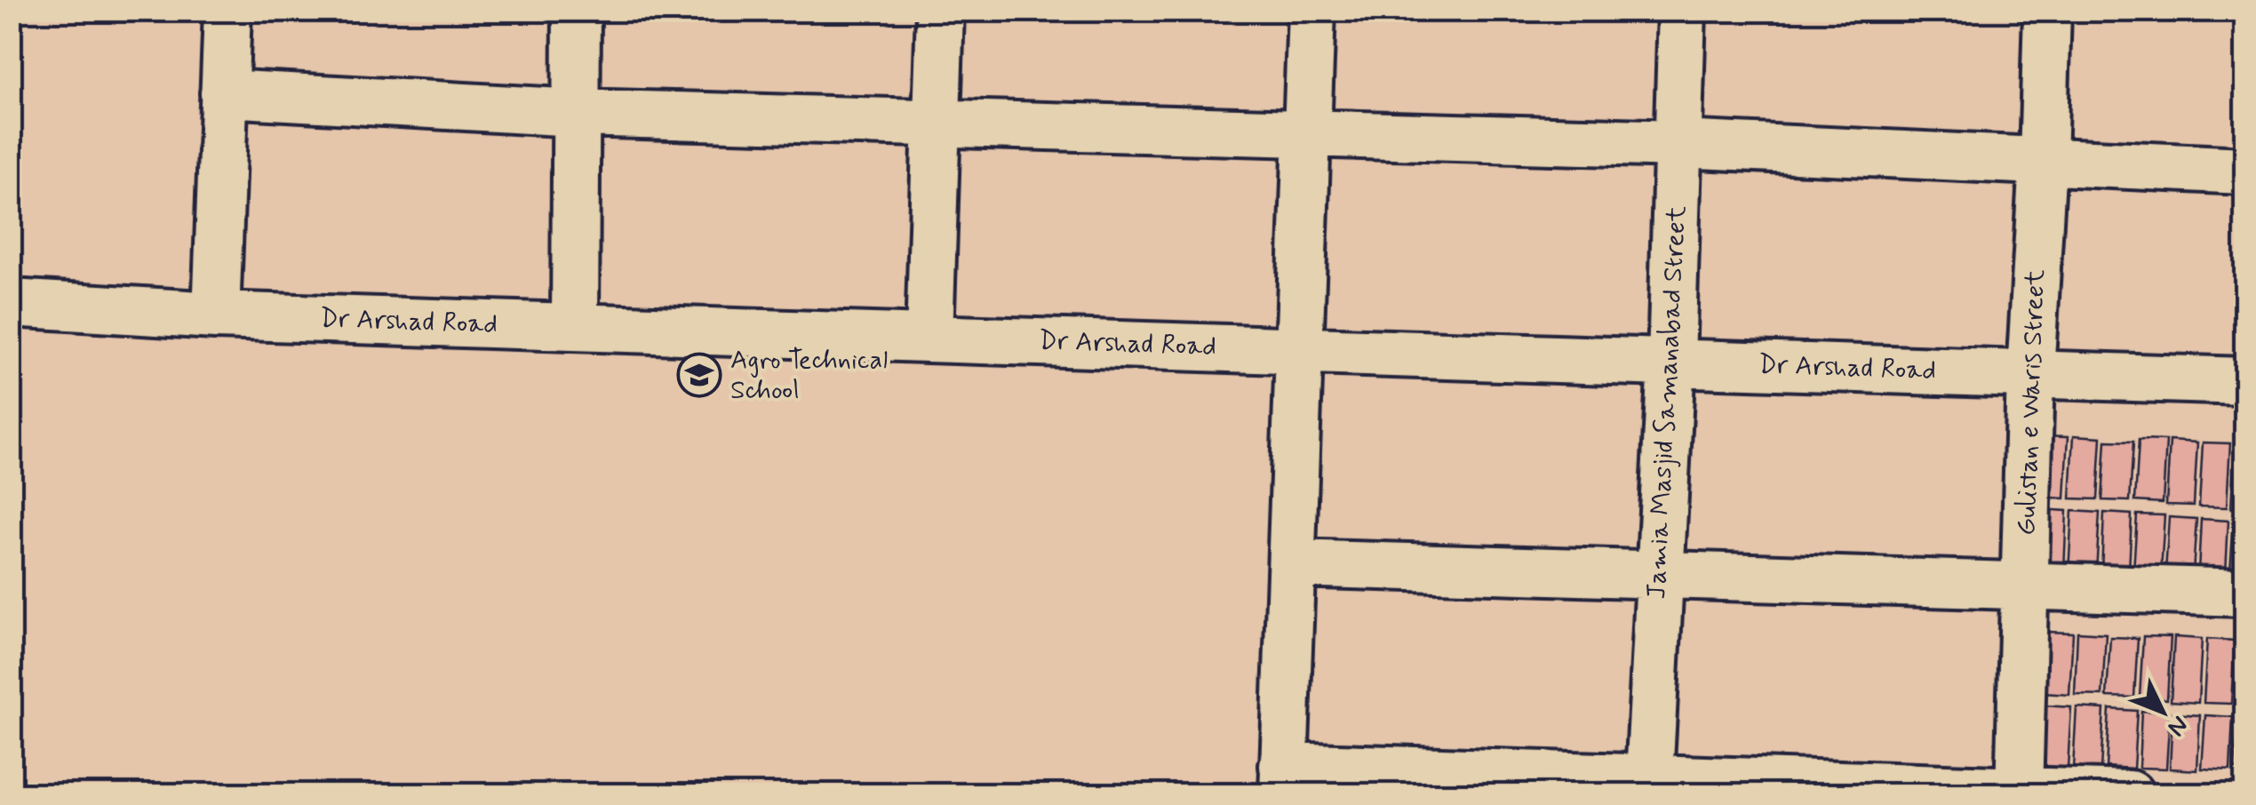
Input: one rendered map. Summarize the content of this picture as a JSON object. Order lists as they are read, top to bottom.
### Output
{
  "streets": {
    "street": ["Dr Arshad Road", "Jamia Masjid Samanabad Street", "Gulistan e Waris Street"]
  },
  "crossings": [
    ["Dr Arshad Road", "Jamia Masjid Samanabad Street"],
    ["Dr Arshad Road", "Gulistan e Waris Street"]
  ],
  "places": {
    "school or university": ["Agro Technical School"]
  },
  "north": "bottom right"
}
